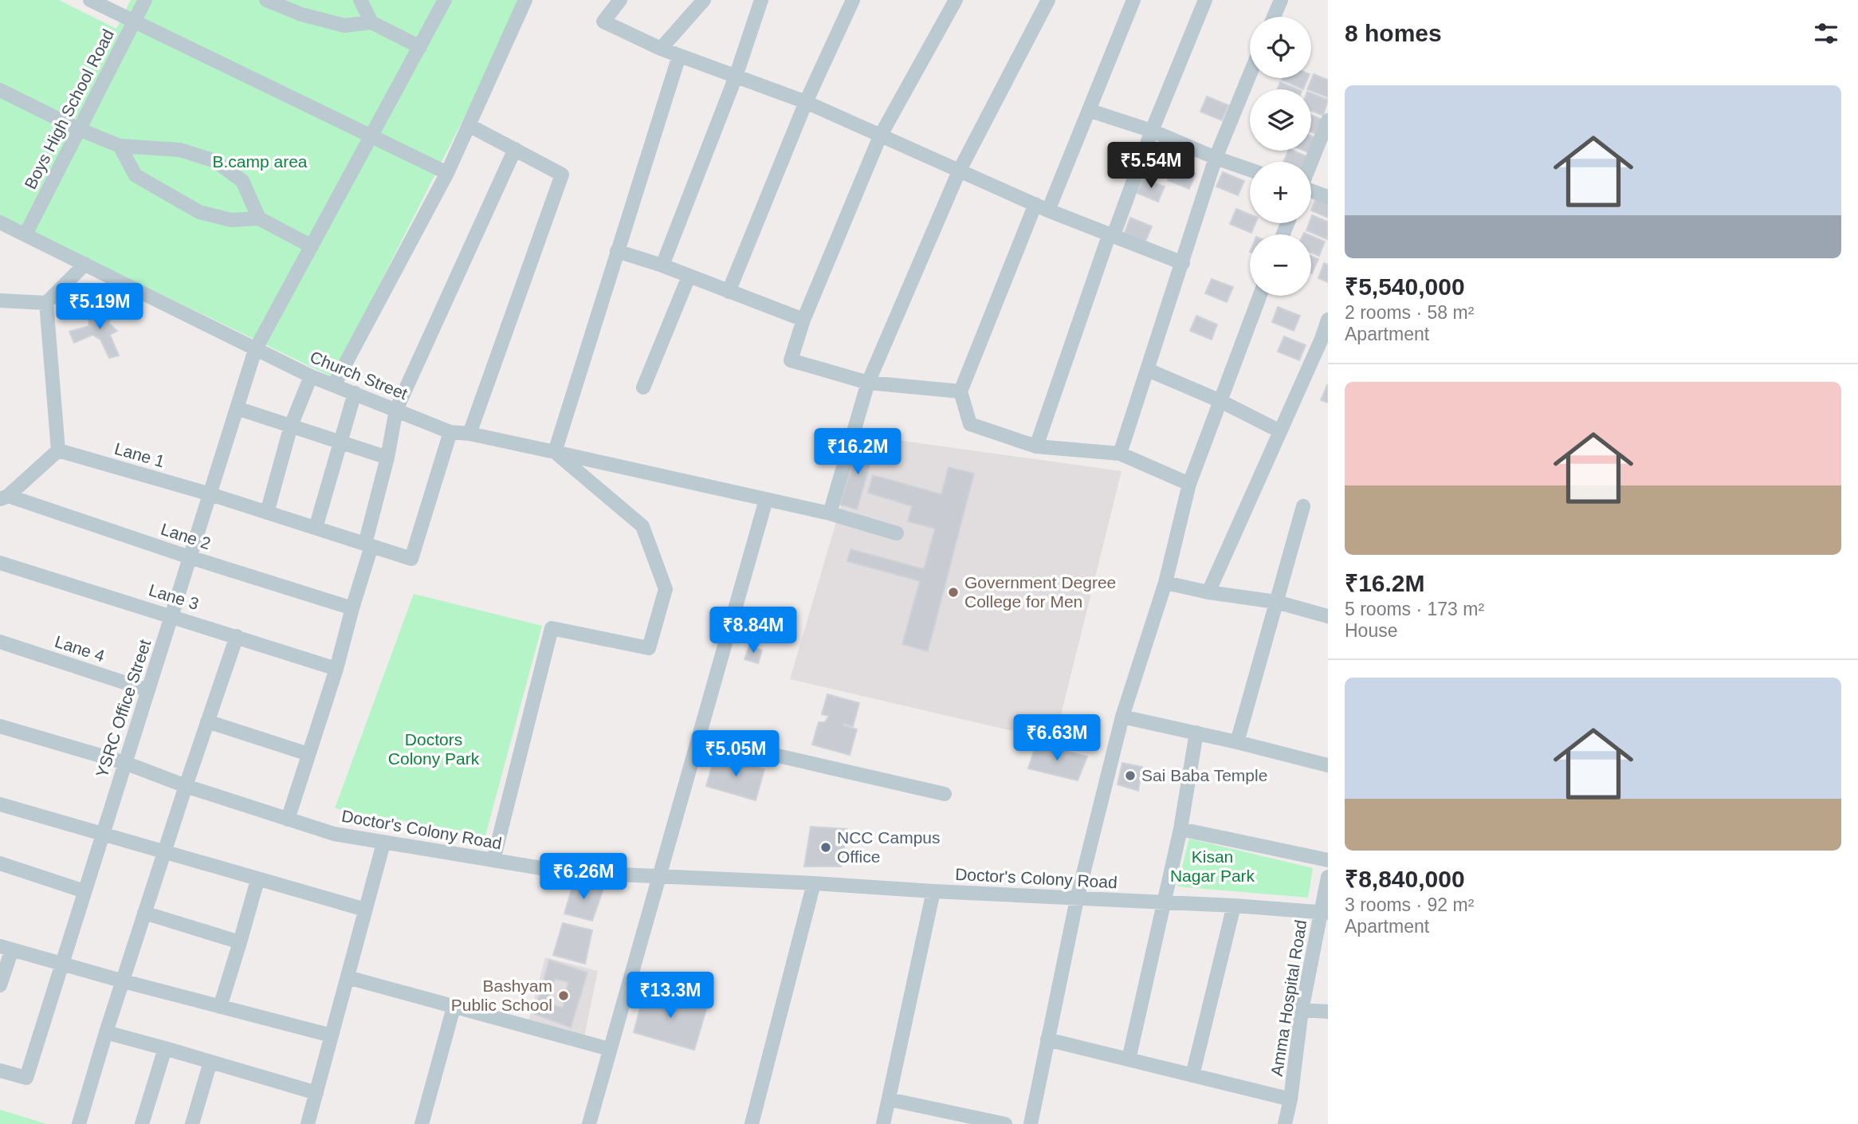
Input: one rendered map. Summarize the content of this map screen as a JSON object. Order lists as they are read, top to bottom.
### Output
{
  "streets": {
    "street": [
      "Boys High School Road",
      "Church Street",
      "Lane 1",
      "Lane 2",
      "Lane 3",
      "Lane 4",
      "YSRC Office Street",
      "Doctor's Colony Road",
      "Amma Hospital Road"
    ]
  },
  "crossings": [
    ["Boys High School Road", "Church Street"],
    ["Church Street", "Lane 1"],
    ["Church Street", "YSRC Office Street"],
    ["Lane 1", "YSRC Office Street"],
    ["Lane 2", "YSRC Office Street"],
    ["Lane 3", "YSRC Office Street"],
    ["Lane 4", "YSRC Office Street"],
    ["YSRC Office Street", "Doctor's Colony Road"],
    ["Doctor's Colony Road", "Amma Hospital Road"]
  ],
  "parks": ["B.camp area", "Doctors Colony Park", "Kisan Nagar Park"],
  "places": [
    "Government Degree College for Men",
    "Sai Baba Temple",
    "NCC Campus Office",
    "Bashyam Public School"
  ],
  "page": {
    "heading": "8 homes",
    "map_buttons": ["+", "−"],
    "list": [
      {
        "name": "₹5,540,000",
        "note": "2 rooms · 58 m² · Apartment"
      },
      {
        "name": "₹16.2M",
        "note": "5 rooms · 173 m² · House"
      },
      {
        "name": "₹8,840,000",
        "note": "3 rooms · 92 m² · Apartment"
      }
    ],
    "price": [
      "₹5.54M",
      "₹5.19M",
      "₹16.2M",
      "₹8.84M",
      "₹6.63M",
      "₹5.05M",
      "₹6.26M",
      "₹13.3M"
    ]
  }
}
